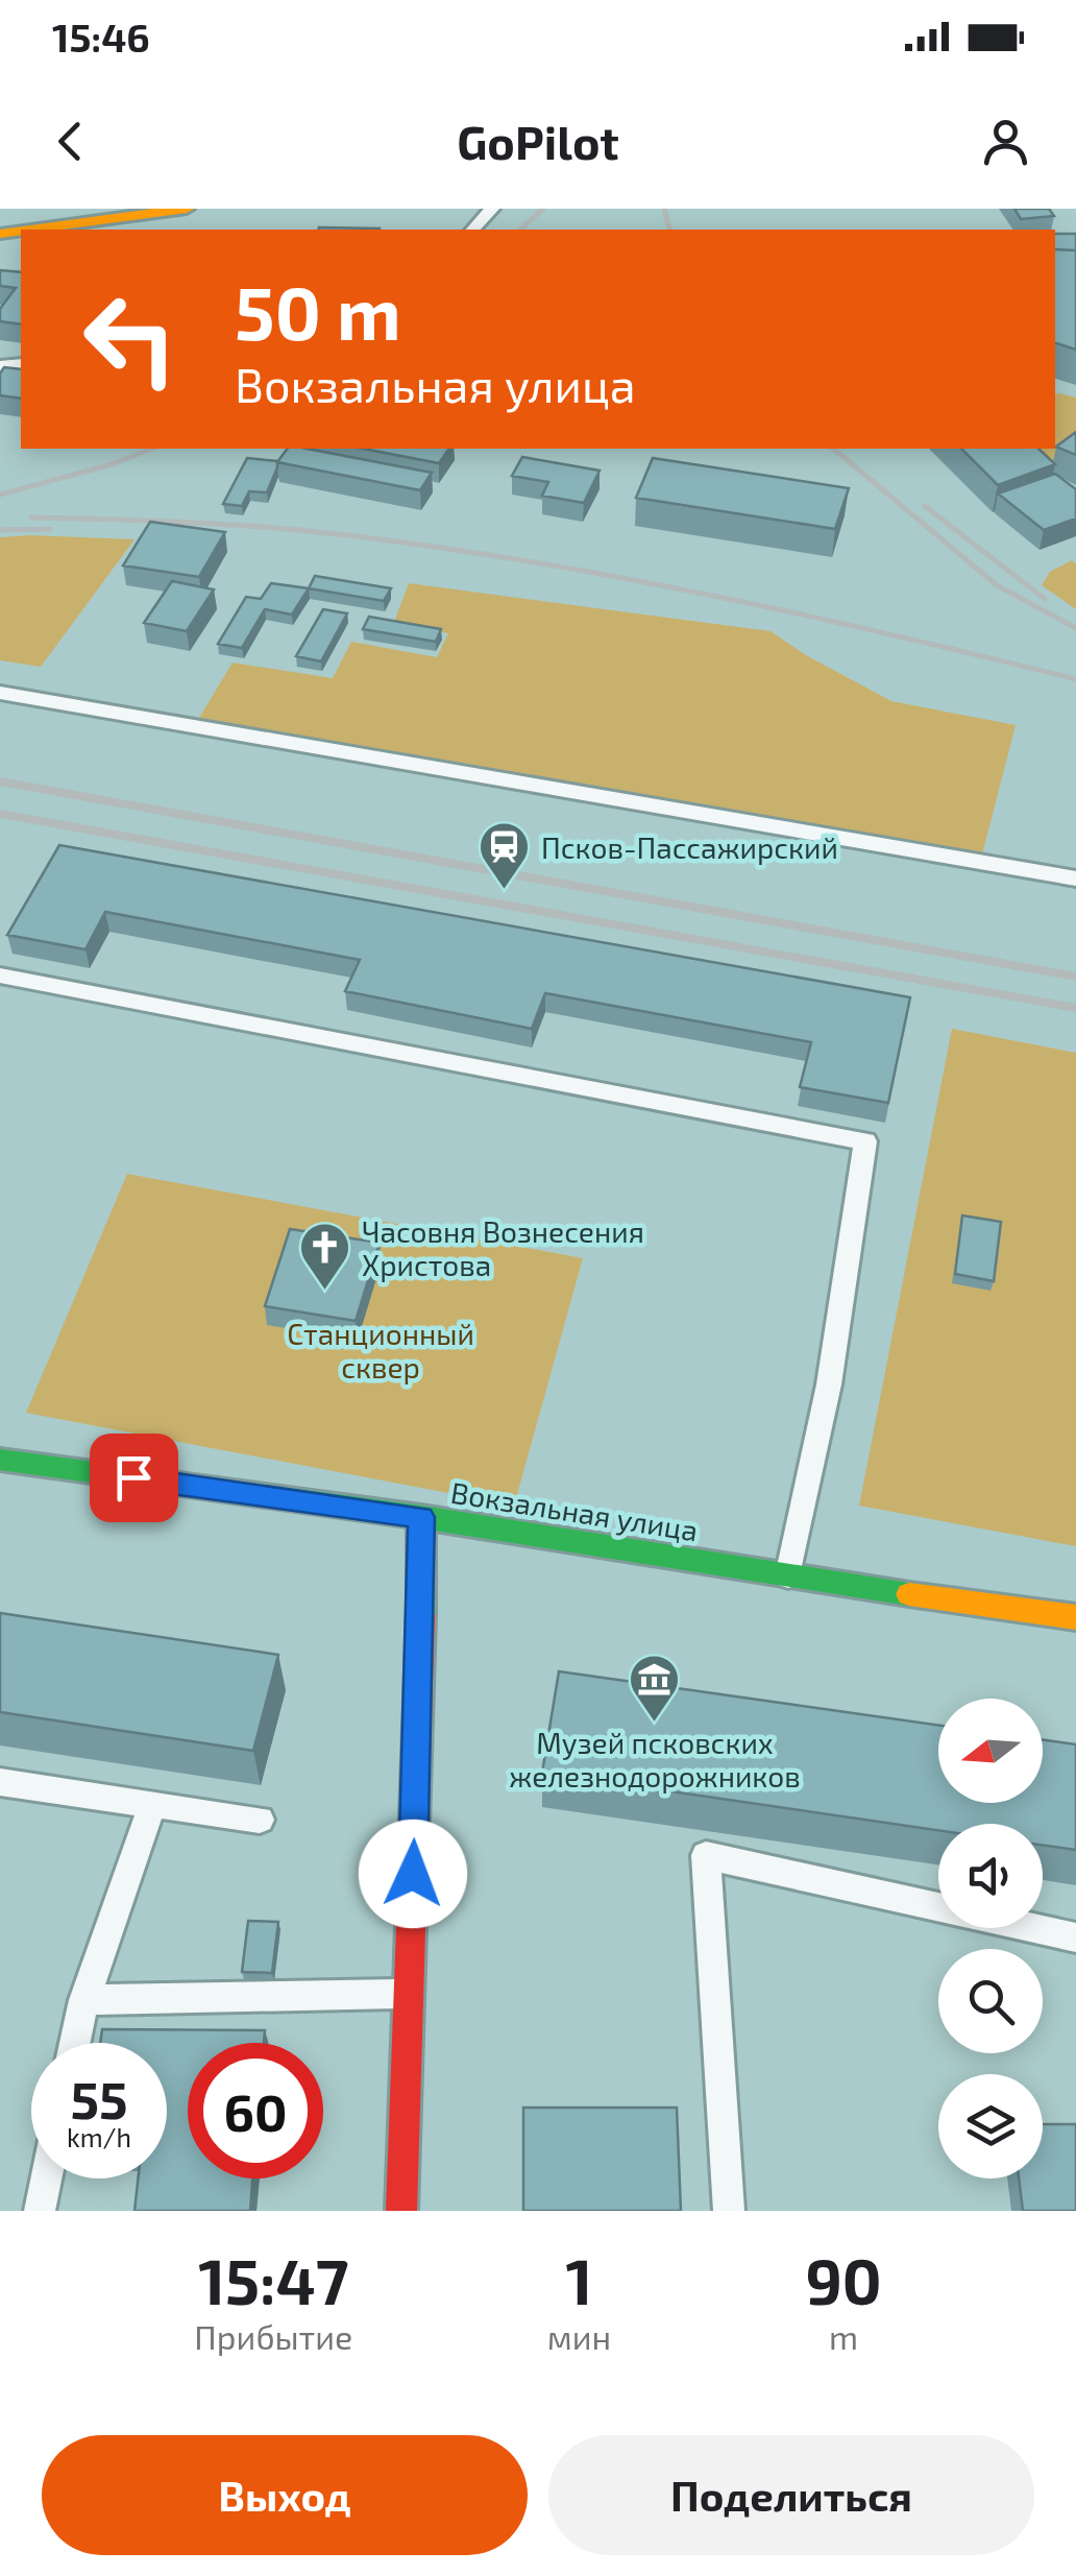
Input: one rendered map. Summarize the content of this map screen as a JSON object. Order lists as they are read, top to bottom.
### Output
{
  "streets": {
    "main road": ["Вокзальная улица"]
  },
  "parks": ["Станционный сквер"],
  "places": {
    "station": ["Псков-Пассажирский"],
    "church": ["Часовня Вознесения Христова"],
    "museum": ["Музей псковских железнодорожников"]
  },
  "north": "left",
  "page": {
    "status": "15:46",
    "header": "GoPilot",
    "turn": ["50 m", "Вокзальная улица"],
    "speed": "55 km/h",
    "limit": "60",
    "eta": [
      "15:47",
      "Прибытие",
      "1",
      "мин",
      "90",
      "m"
    ],
    "buttons": ["Выход", "Поделиться"]
  }
}
